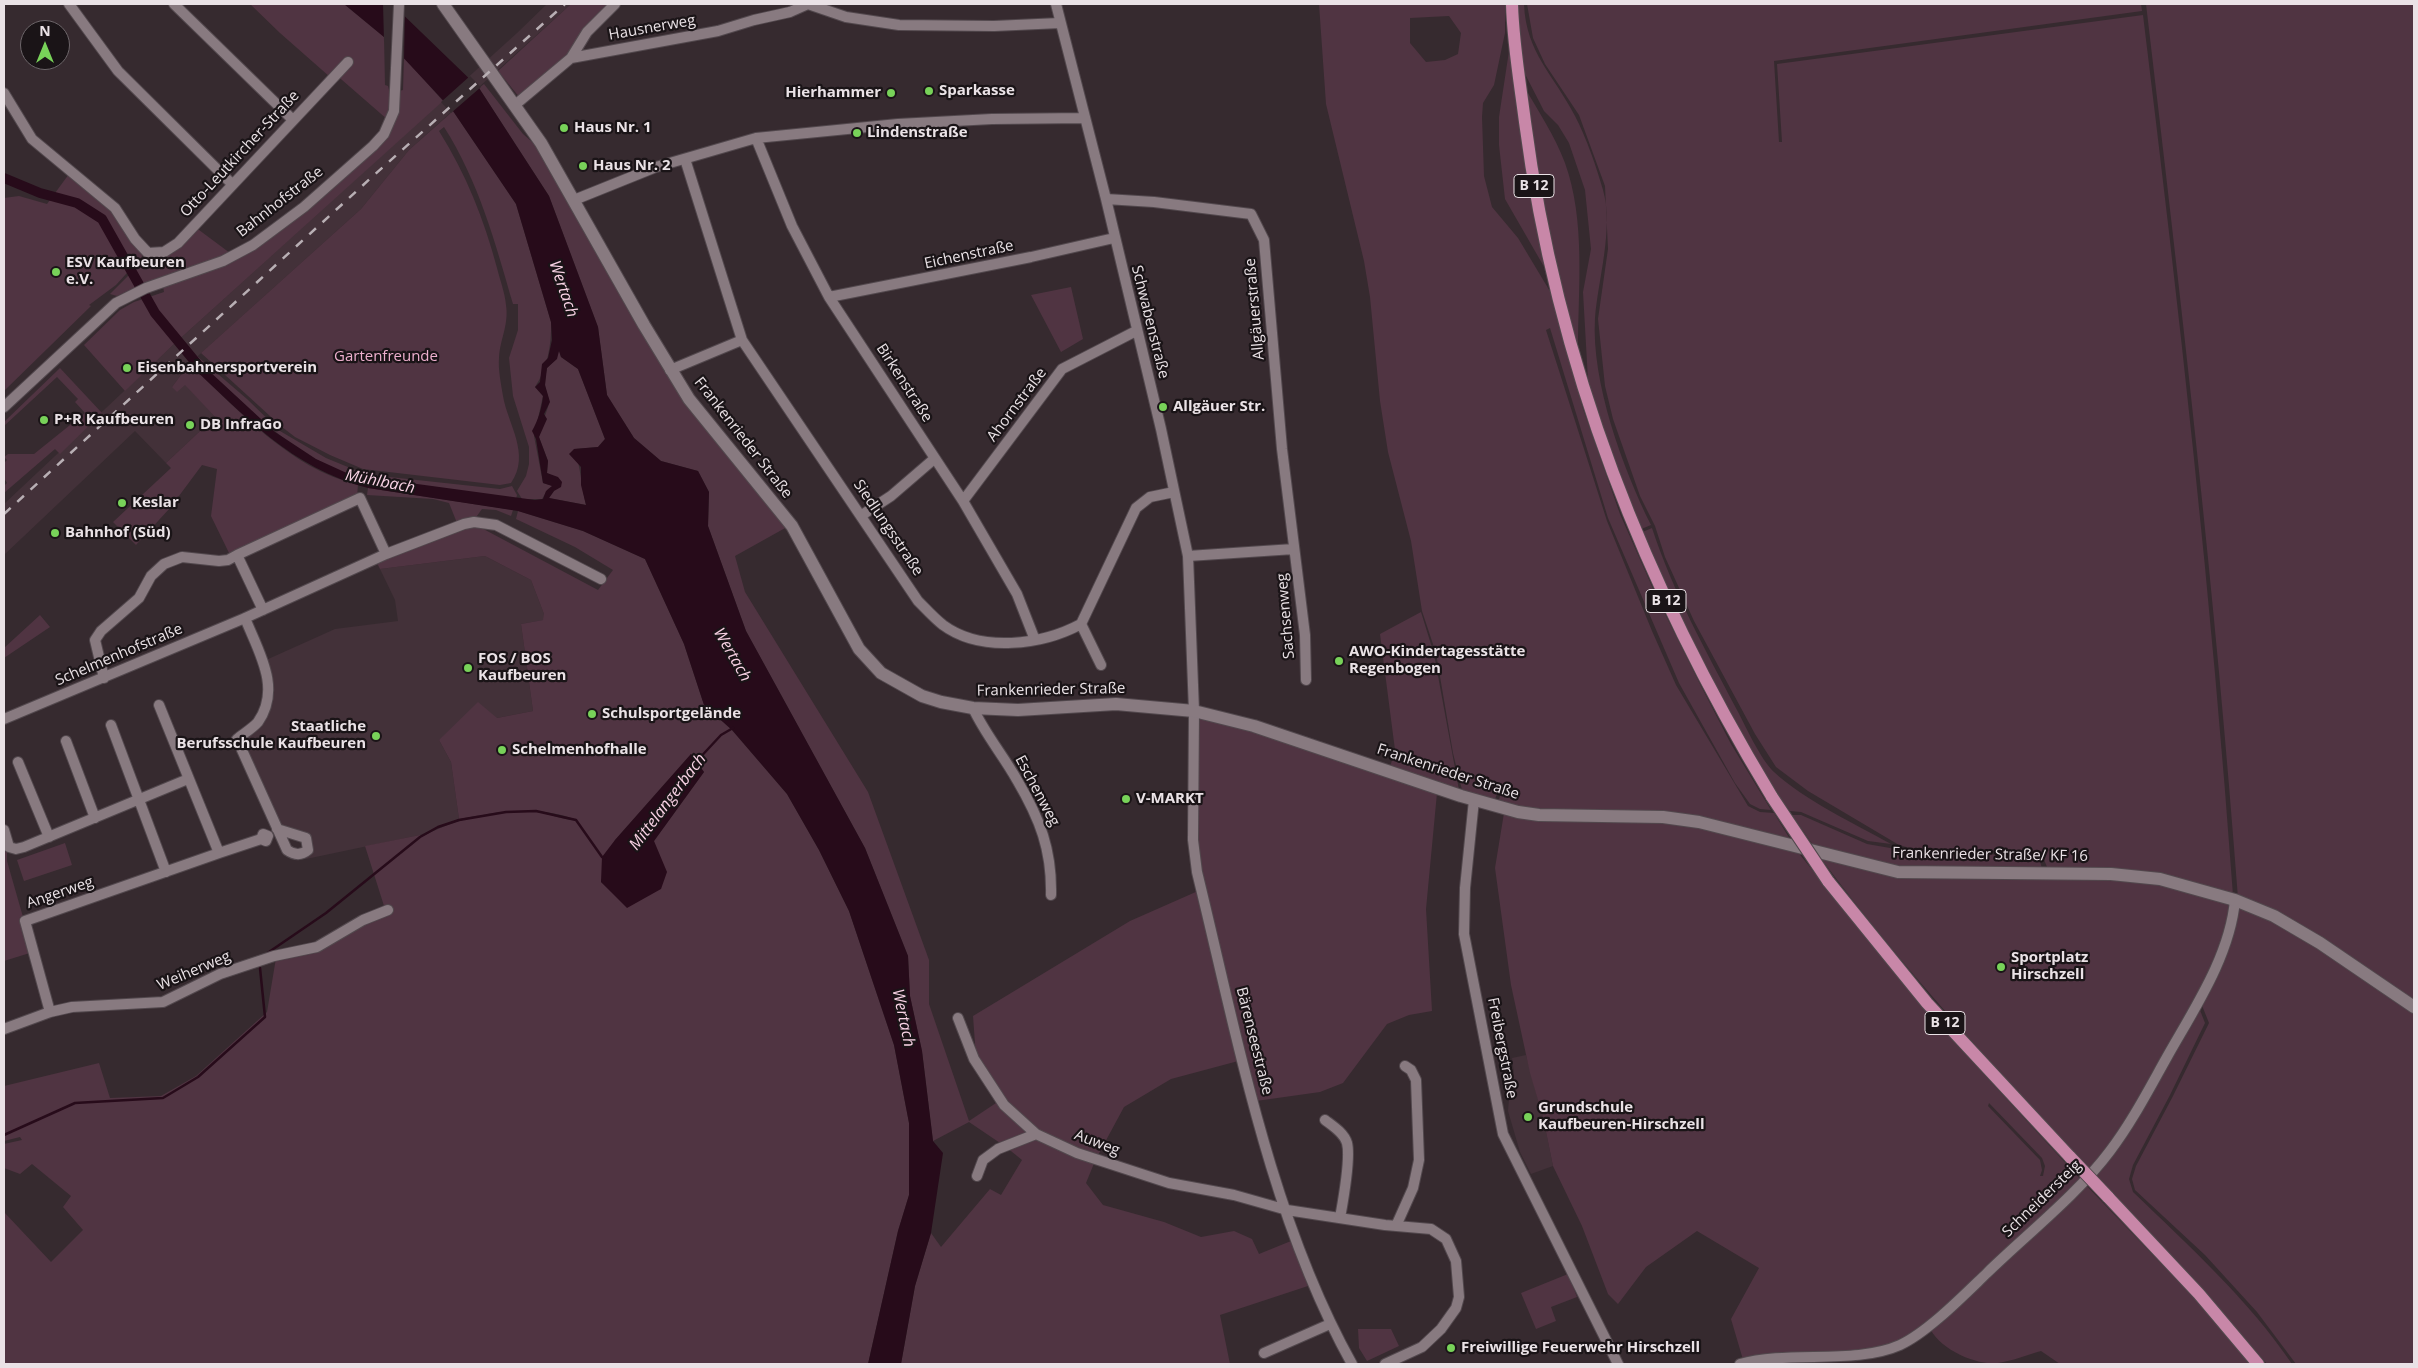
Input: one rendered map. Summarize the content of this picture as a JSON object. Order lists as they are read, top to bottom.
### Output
{
  "streets": {
    "main road": ["B 12"],
    "street": [
      "Hausnerweg",
      "Otto-Leutkircher-Straße",
      "Bahnhofstraße",
      "Eichenstraße",
      "Allgäuerstraße",
      "Schwabenstraße",
      "Birkenstraße",
      "Ahornstraße",
      "Frankenrieder Straße",
      "Siedlungsstraße",
      "Sachsenweg",
      "Schelmenhofstraße",
      "Eschenweg",
      "Frankenrieder Straße/ KF 16",
      "Angerweg",
      "Weiherweg",
      "Bärenseestraße",
      "Freibergstraße",
      "Auweg",
      "Schneidersteig"
    ]
  },
  "crossings": [
    ["Hausnerweg", "Frankenrieder Straße"],
    ["Eichenstraße", "Schwabenstraße"],
    ["Eichenstraße", "Birkenstraße"],
    ["Allgäuerstraße", "Schwabenstraße"],
    ["Allgäuerstraße", "Sachsenweg"],
    ["Schwabenstraße", "Ahornstraße"],
    ["Schwabenstraße", "Frankenrieder Straße"],
    ["Schwabenstraße", "Bärenseestraße"],
    ["Birkenstraße", "Ahornstraße"],
    ["Birkenstraße", "Siedlungsstraße"],
    ["Frankenrieder Straße", "Eschenweg"],
    ["Frankenrieder Straße", "Frankenrieder Straße/ KF 16"],
    ["Frankenrieder Straße", "Bärenseestraße"],
    ["Frankenrieder Straße", "Freibergstraße"],
    ["Frankenrieder Straße/ KF 16", "Schneidersteig"],
    ["Angerweg", "Weiherweg"],
    ["Bärenseestraße", "Auweg"]
  ],
  "water": ["Wertach", "Mühlbach", "Mittelangerbach"],
  "parks": ["Gartenfreunde"],
  "places": [
    "Sparkasse",
    "Hierhammer",
    "Haus Nr. 1",
    "Lindenstraße",
    "Haus Nr. 2",
    "ESV Kaufbeuren e.V.",
    "Eisenbahnersportverein",
    "Allgäuer Str.",
    "P+R Kaufbeuren",
    "DB InfraGo",
    "Keslar",
    "Bahnhof (Süd)",
    "AWO-Kindertagesstätte Regenbogen",
    "FOS / BOS Kaufbeuren",
    "Schulsportgelände",
    "Staatliche Berufsschule Kaufbeuren",
    "Schelmenhofhalle",
    "V-MARKT",
    "Sportplatz Hirschzell",
    "Grundschule Kaufbeuren-Hirschzell",
    "Freiwillige Feuerwehr Hirschzell"
  ],
  "north": "top"
}
